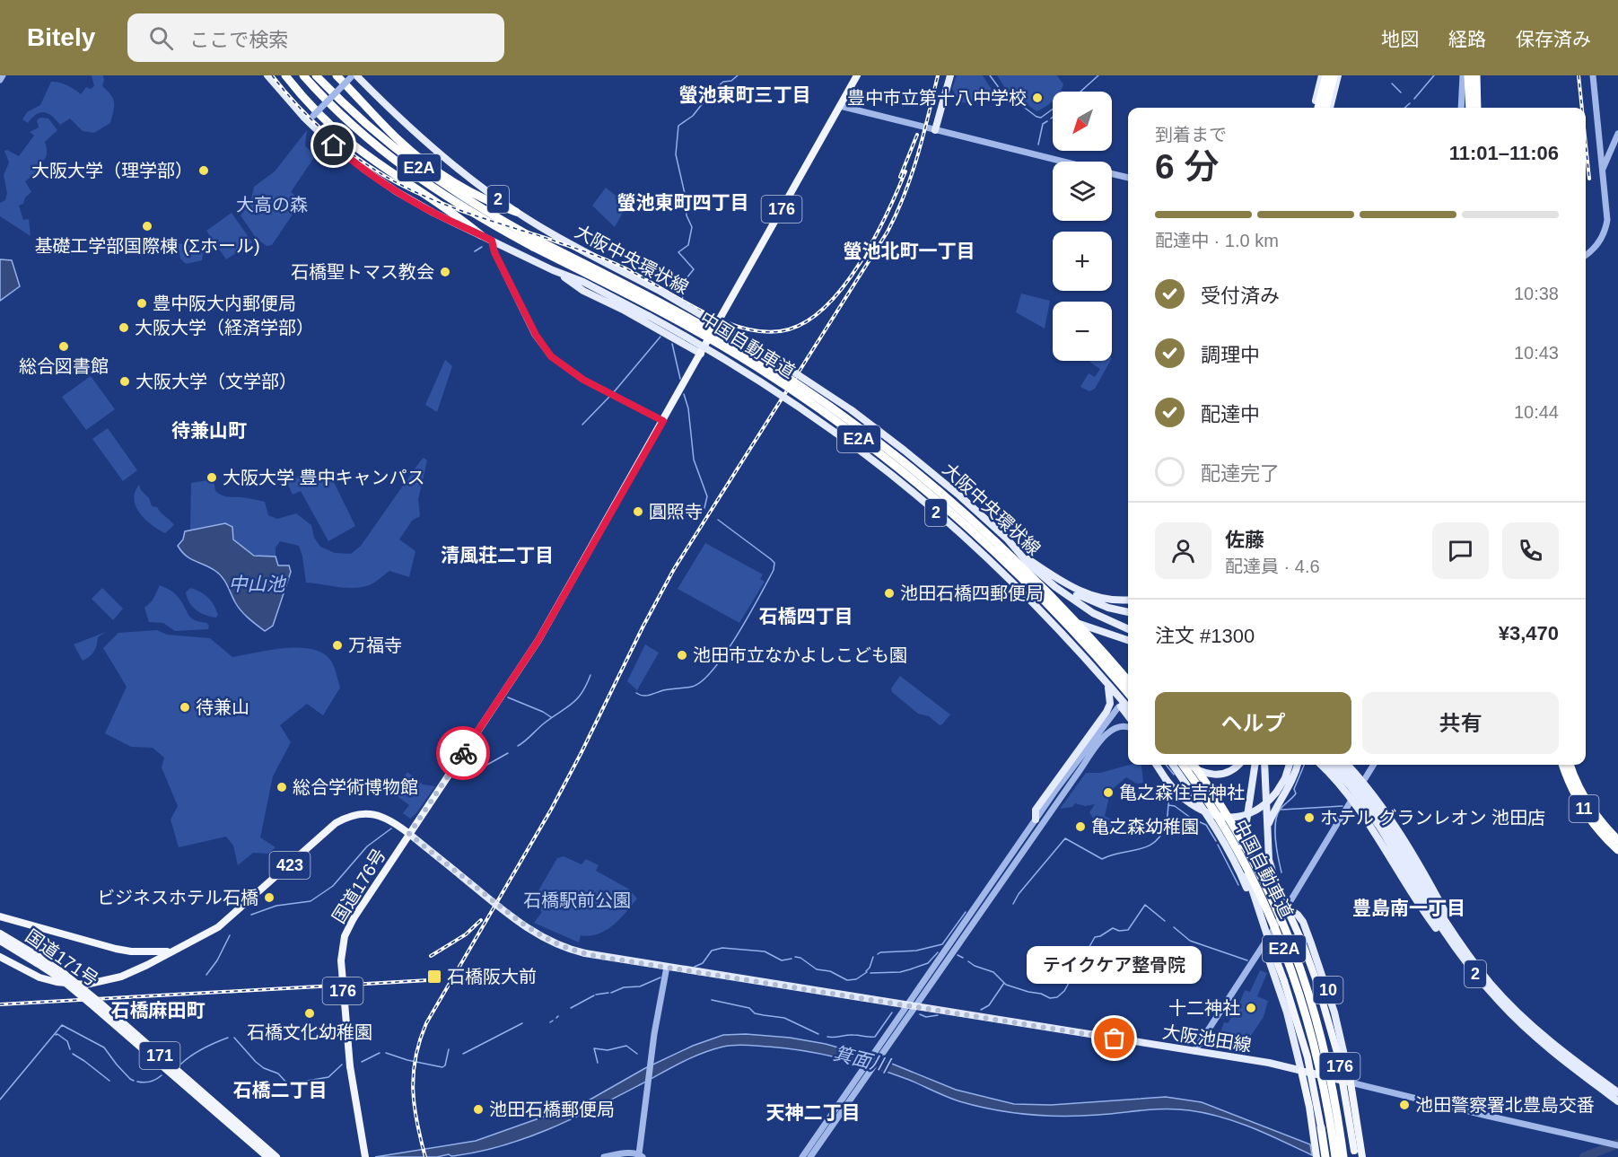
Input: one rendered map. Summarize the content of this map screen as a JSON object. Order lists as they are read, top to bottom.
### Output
{
  "streets": {
    "highway": [
      "E2A",
      "176",
      "中国自動車道",
      "11",
      "423",
      "国道176号",
      "国道171号",
      "171"
    ],
    "main road": [
      "2",
      "大阪中央環状線",
      "10",
      "大阪池田線"
    ]
  },
  "crossings": [
    ["2", "大阪中央環状線"],
    ["176", "10"],
    ["423", "国道176号"],
    ["423", "大阪池田線"],
    ["国道176号", "大阪池田線"],
    ["10", "大阪池田線"]
  ],
  "districts": [
    "螢池東町三丁目",
    "螢池東町四丁目",
    "螢池北町一丁目",
    "待兼山町",
    "清風荘二丁目",
    "石橋四丁目",
    "豊島南一丁目",
    "石橋麻田町",
    "石橋二丁目",
    "天神二丁目"
  ],
  "water": ["中山池", "箕面川"],
  "parks": ["大高の森", "石橋駅前公園"],
  "places": {
    "other": [
      "豊中市立第十八中学校",
      "大阪大学（理学部）",
      "基礎工学部国際棟 (Σホール)",
      "石橋聖トマス教会",
      "豊中阪大内郵便局",
      "大阪大学（経済学部）",
      "総合図書館",
      "大阪大学（文学部）",
      "大阪大学 豊中キャンパス",
      "圓照寺",
      "池田石橋四郵便局",
      "万福寺",
      "池田市立なかよしこども園",
      "待兼山",
      "総合学術博物館",
      "亀之森住吉神社",
      "ホテル グランレオン 池田店",
      "亀之森幼稚園",
      "ビジネスホテル石橋",
      "十二神社",
      "石橋文化幼稚園",
      "テイクケア整骨院",
      "池田警察署北豊島交番",
      "池田石橋郵便局"
    ],
    "transit": ["石橋阪大前"]
  },
  "north": "bottom left",
  "page": {
    "header": "Bitely",
    "search": "ここで検索",
    "nav": ["地図", "経路", "保存済み"],
    "map_buttons": ["+", "−"],
    "heading": ["6 分", "到着まで", "11:01–11:06"],
    "panel": [
      "佐藤",
      "配達員 · 4.6",
      "注文 #1300",
      "¥3,470"
    ],
    "bar": "配達中 · 1.0 km",
    "list": [
      ["受付済み", "10:38"],
      ["調理中", "10:43"],
      ["配達中", "10:44"],
      "配達完了"
    ],
    "buttons": ["ヘルプ", "共有"],
    "bubble": "テイクケア整骨院"
  }
}
